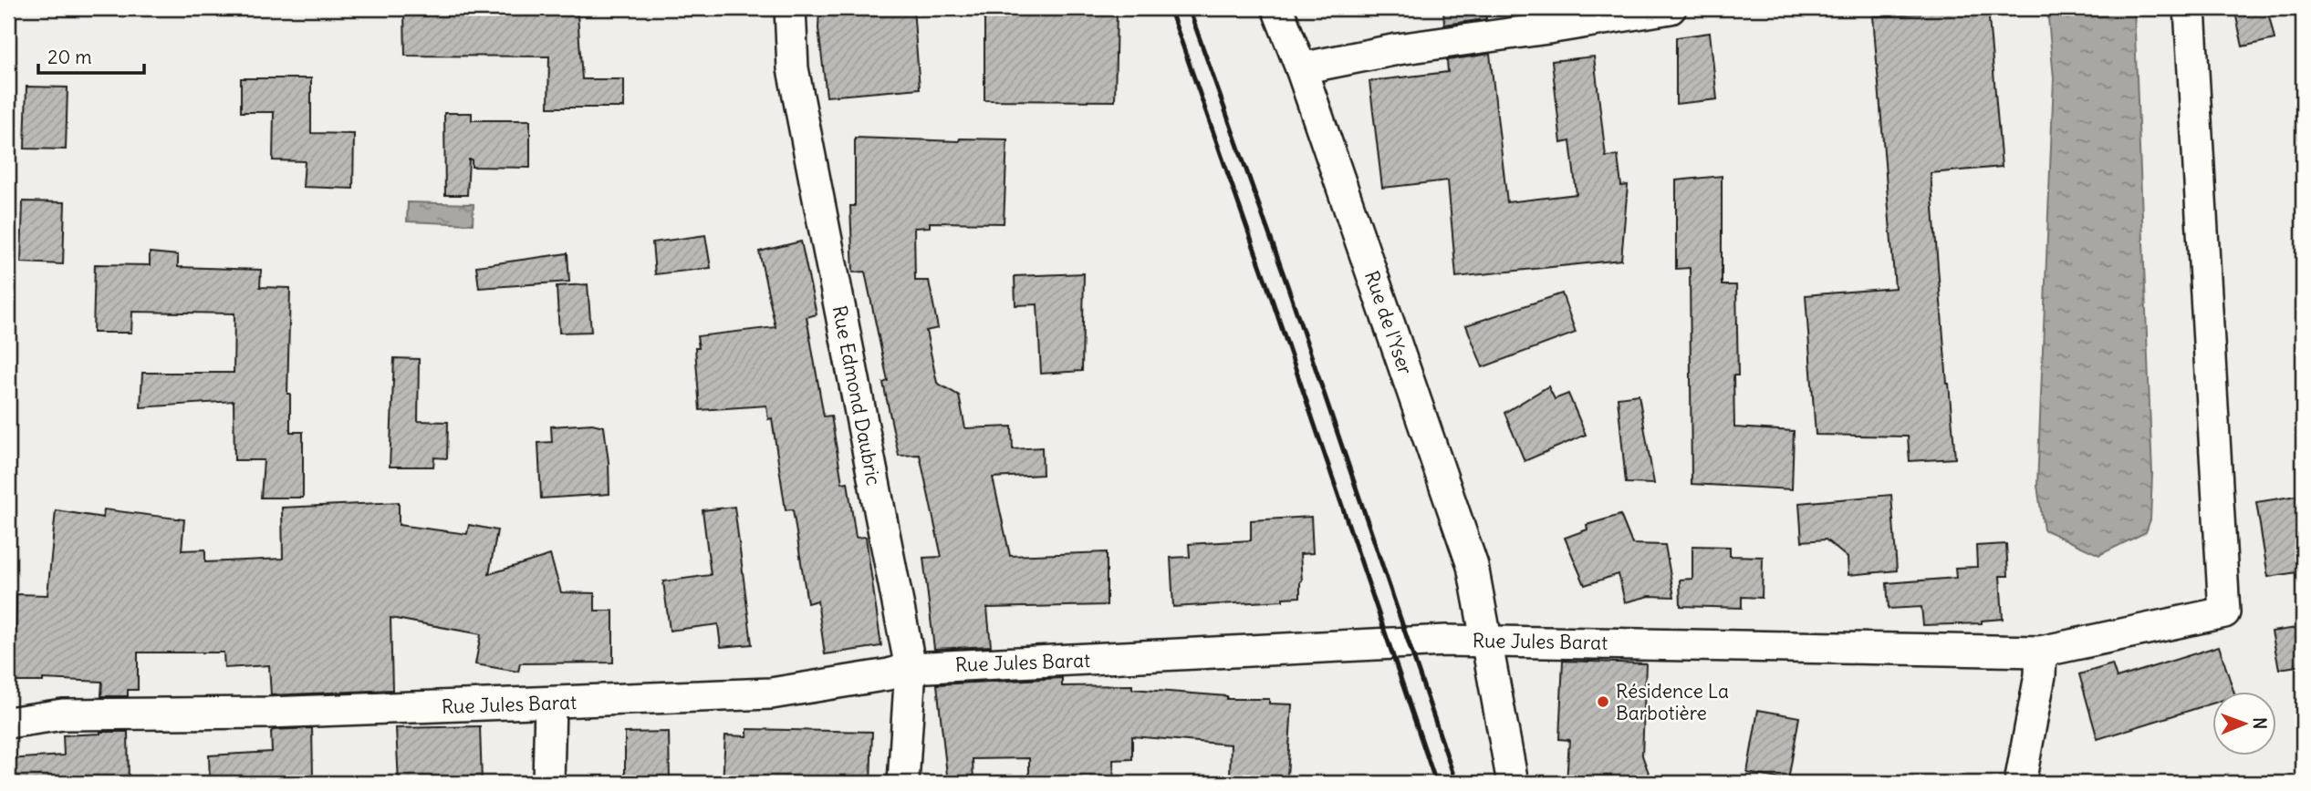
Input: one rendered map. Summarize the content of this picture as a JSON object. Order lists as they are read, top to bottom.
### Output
{
  "streets": {
    "street": ["Rue de l'Yser", "Rue Edmond Daubric", "Rue Jules Barat"]
  },
  "crossings": [
    ["Rue de l'Yser", "Rue Jules Barat"],
    ["Rue Edmond Daubric", "Rue Jules Barat"]
  ],
  "places": ["Résidence La Barbotière"],
  "scale_bar": "20 m",
  "north": "right"
}
